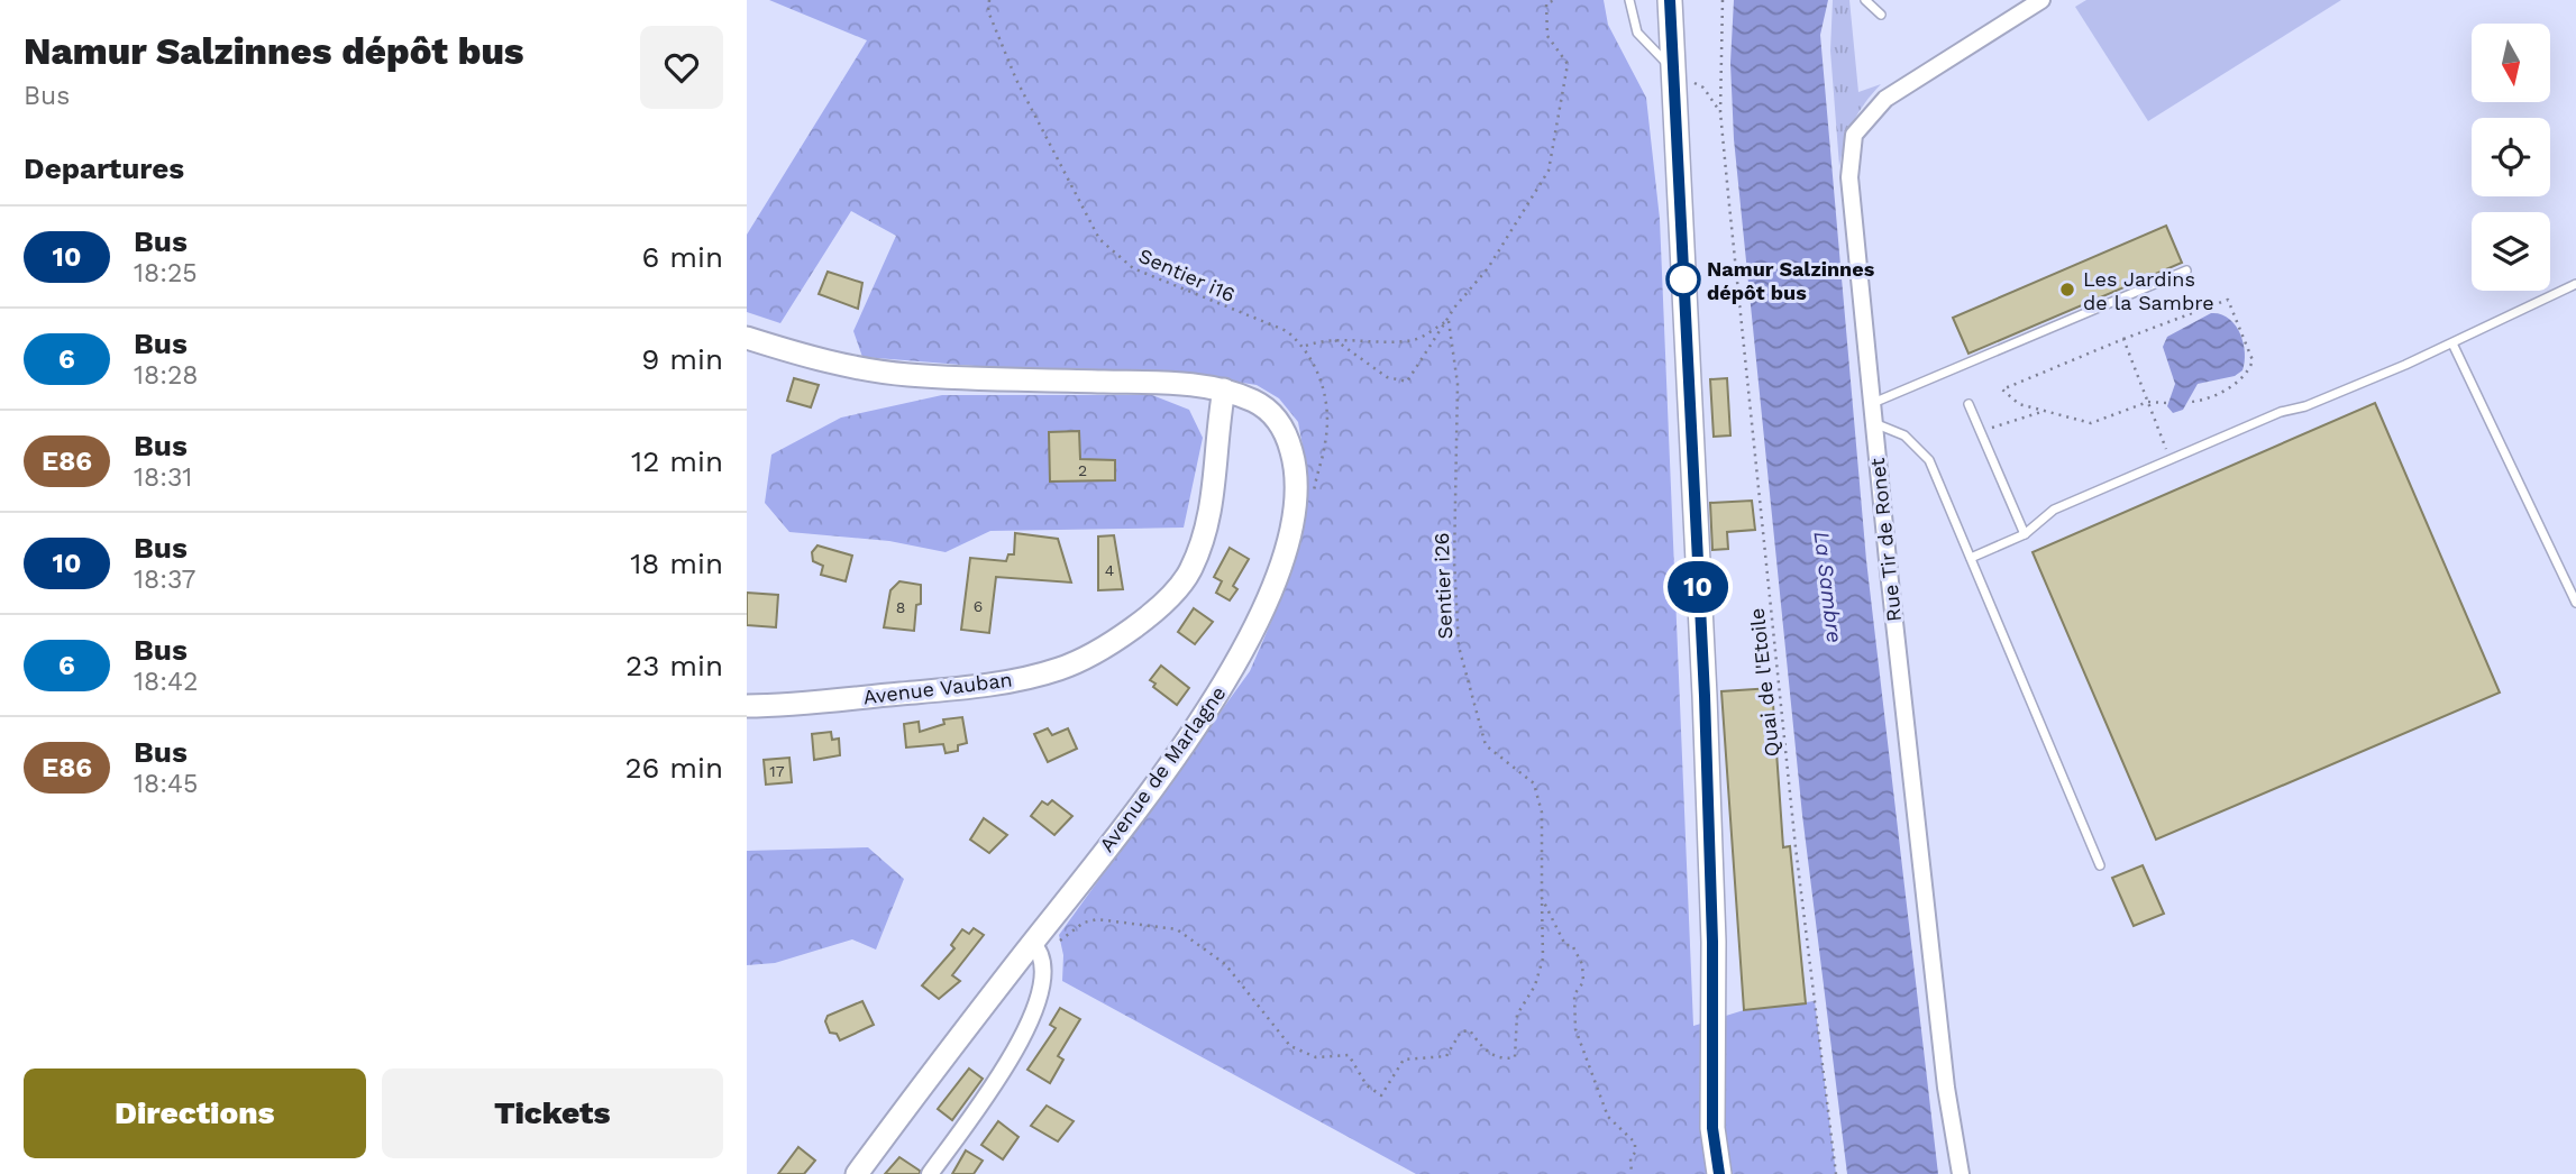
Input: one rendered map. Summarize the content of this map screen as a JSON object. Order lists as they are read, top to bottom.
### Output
{
  "streets": {
    "main road": ["Avenue Vauban", "Avenue de Marlagne"],
    "street": ["Rue Tir de Ronet"],
    "path": ["Sentier i16", "Sentier i26", "Quai de l'Etoile"]
  },
  "crossings": [
    ["Avenue Vauban", "Avenue de Marlagne"]
  ],
  "water": ["La Sambre"],
  "places": ["Namur Salzinnes dépôt bus", "Les Jardins de la Sambre"],
  "lines": ["bus line 10"],
  "house_numbers": [
    "2",
    "4",
    "6",
    "8",
    "17"
  ],
  "north": "bottom",
  "page": {
    "heading": [
      ["Namur Salzinnes dépôt bus", "Bus"],
      "Departures"
    ],
    "on_map": "10",
    "list": [
      {
        "mark": "10",
        "name": "Bus",
        "note": "18:25",
        "value": "6 min"
      },
      {
        "mark": "6",
        "name": "Bus",
        "note": "18:28",
        "value": "9 min"
      },
      {
        "mark": "E86",
        "name": "Bus",
        "note": "18:31",
        "value": "12 min"
      },
      {
        "mark": "10",
        "name": "Bus",
        "note": "18:37",
        "value": "18 min"
      },
      {
        "mark": "6",
        "name": "Bus",
        "note": "18:42",
        "value": "23 min"
      },
      {
        "mark": "E86",
        "name": "Bus",
        "note": "18:45",
        "value": "26 min"
      }
    ],
    "buttons": ["Directions", "Tickets"]
  }
}
